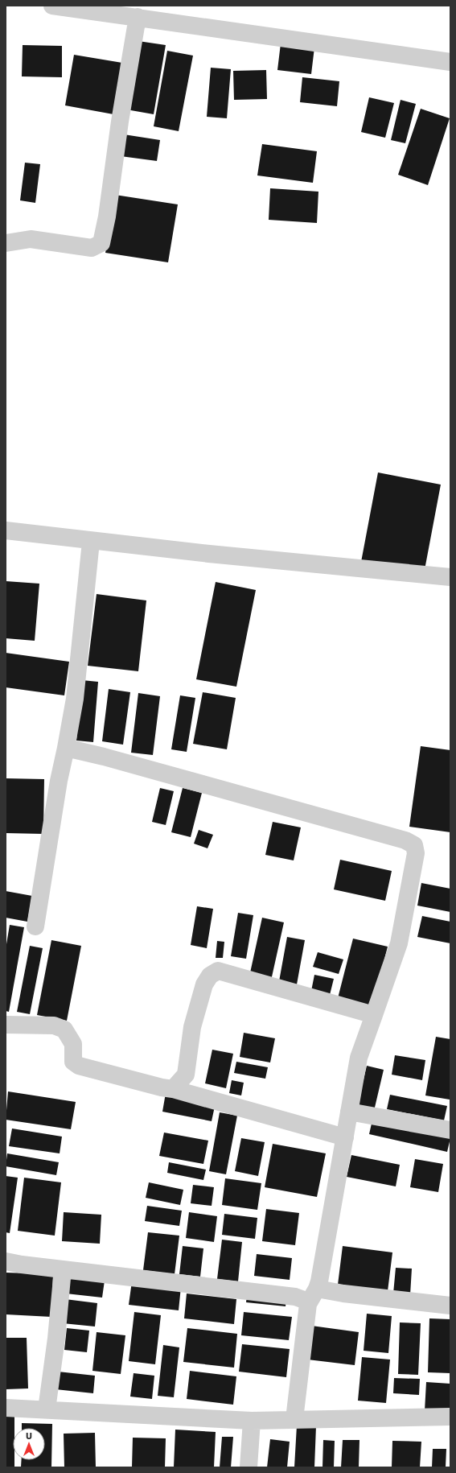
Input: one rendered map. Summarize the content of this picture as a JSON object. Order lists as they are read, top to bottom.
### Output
{
  "north": "top"
}
